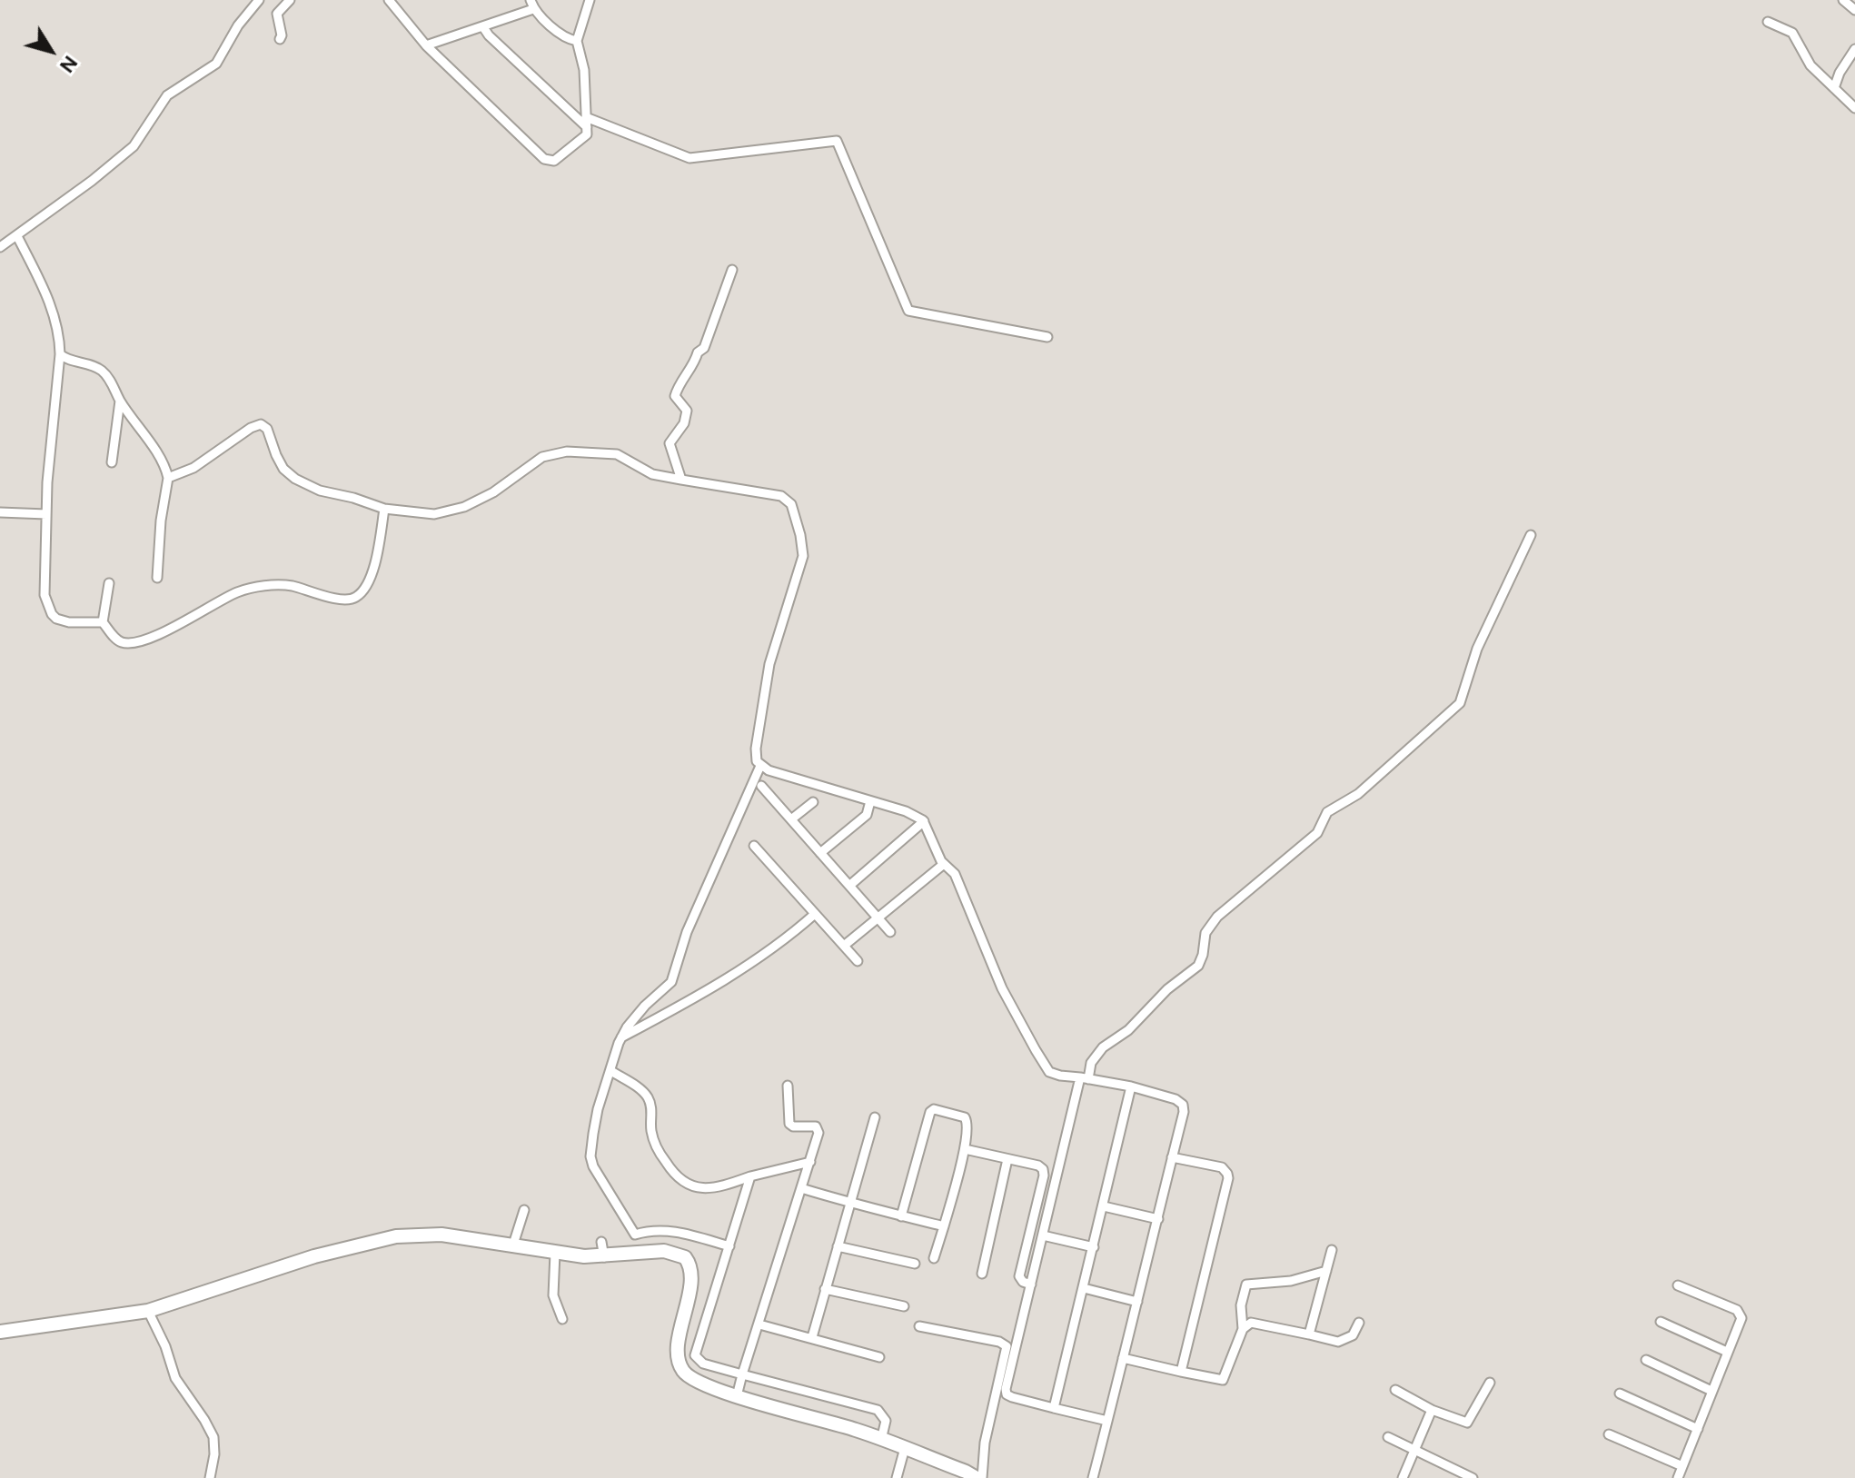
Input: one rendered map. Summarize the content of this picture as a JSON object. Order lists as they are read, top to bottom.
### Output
{
  "north": "bottom right"
}
